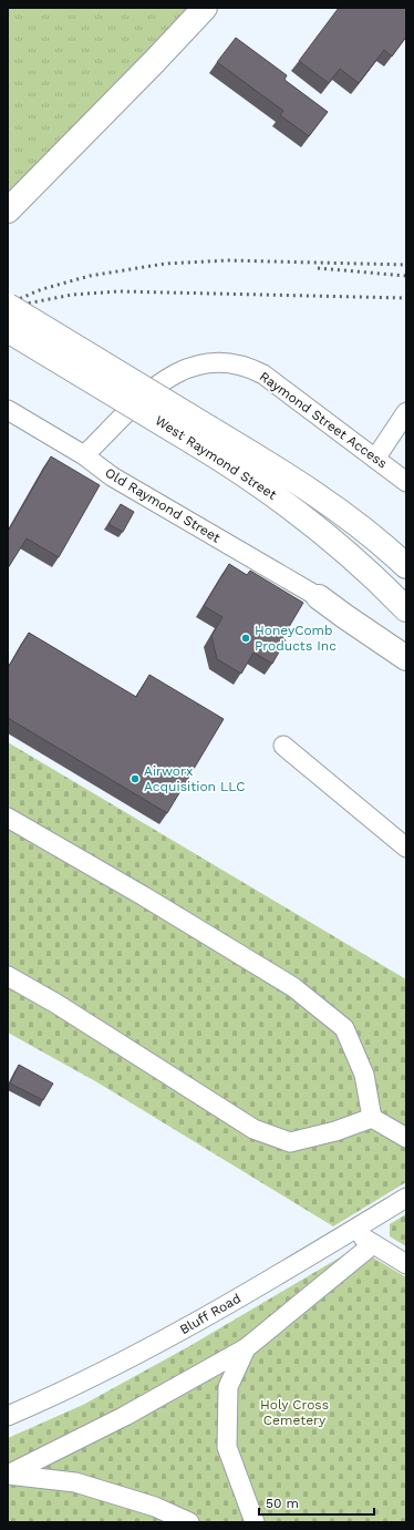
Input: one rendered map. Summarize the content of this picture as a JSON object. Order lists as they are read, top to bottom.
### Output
{
  "streets": {
    "main road": ["West Raymond Street"],
    "street": ["Raymond Street Access", "Old Raymond Street", "Bluff Road"]
  },
  "crossings": [
    ["Raymond Street Access", "Old Raymond Street"]
  ],
  "parks": ["Holy Cross Cemetery"],
  "places": ["HoneyComb Products Inc", "Airworx Acquisition LLC"],
  "scale_bar": "50 m"
}
